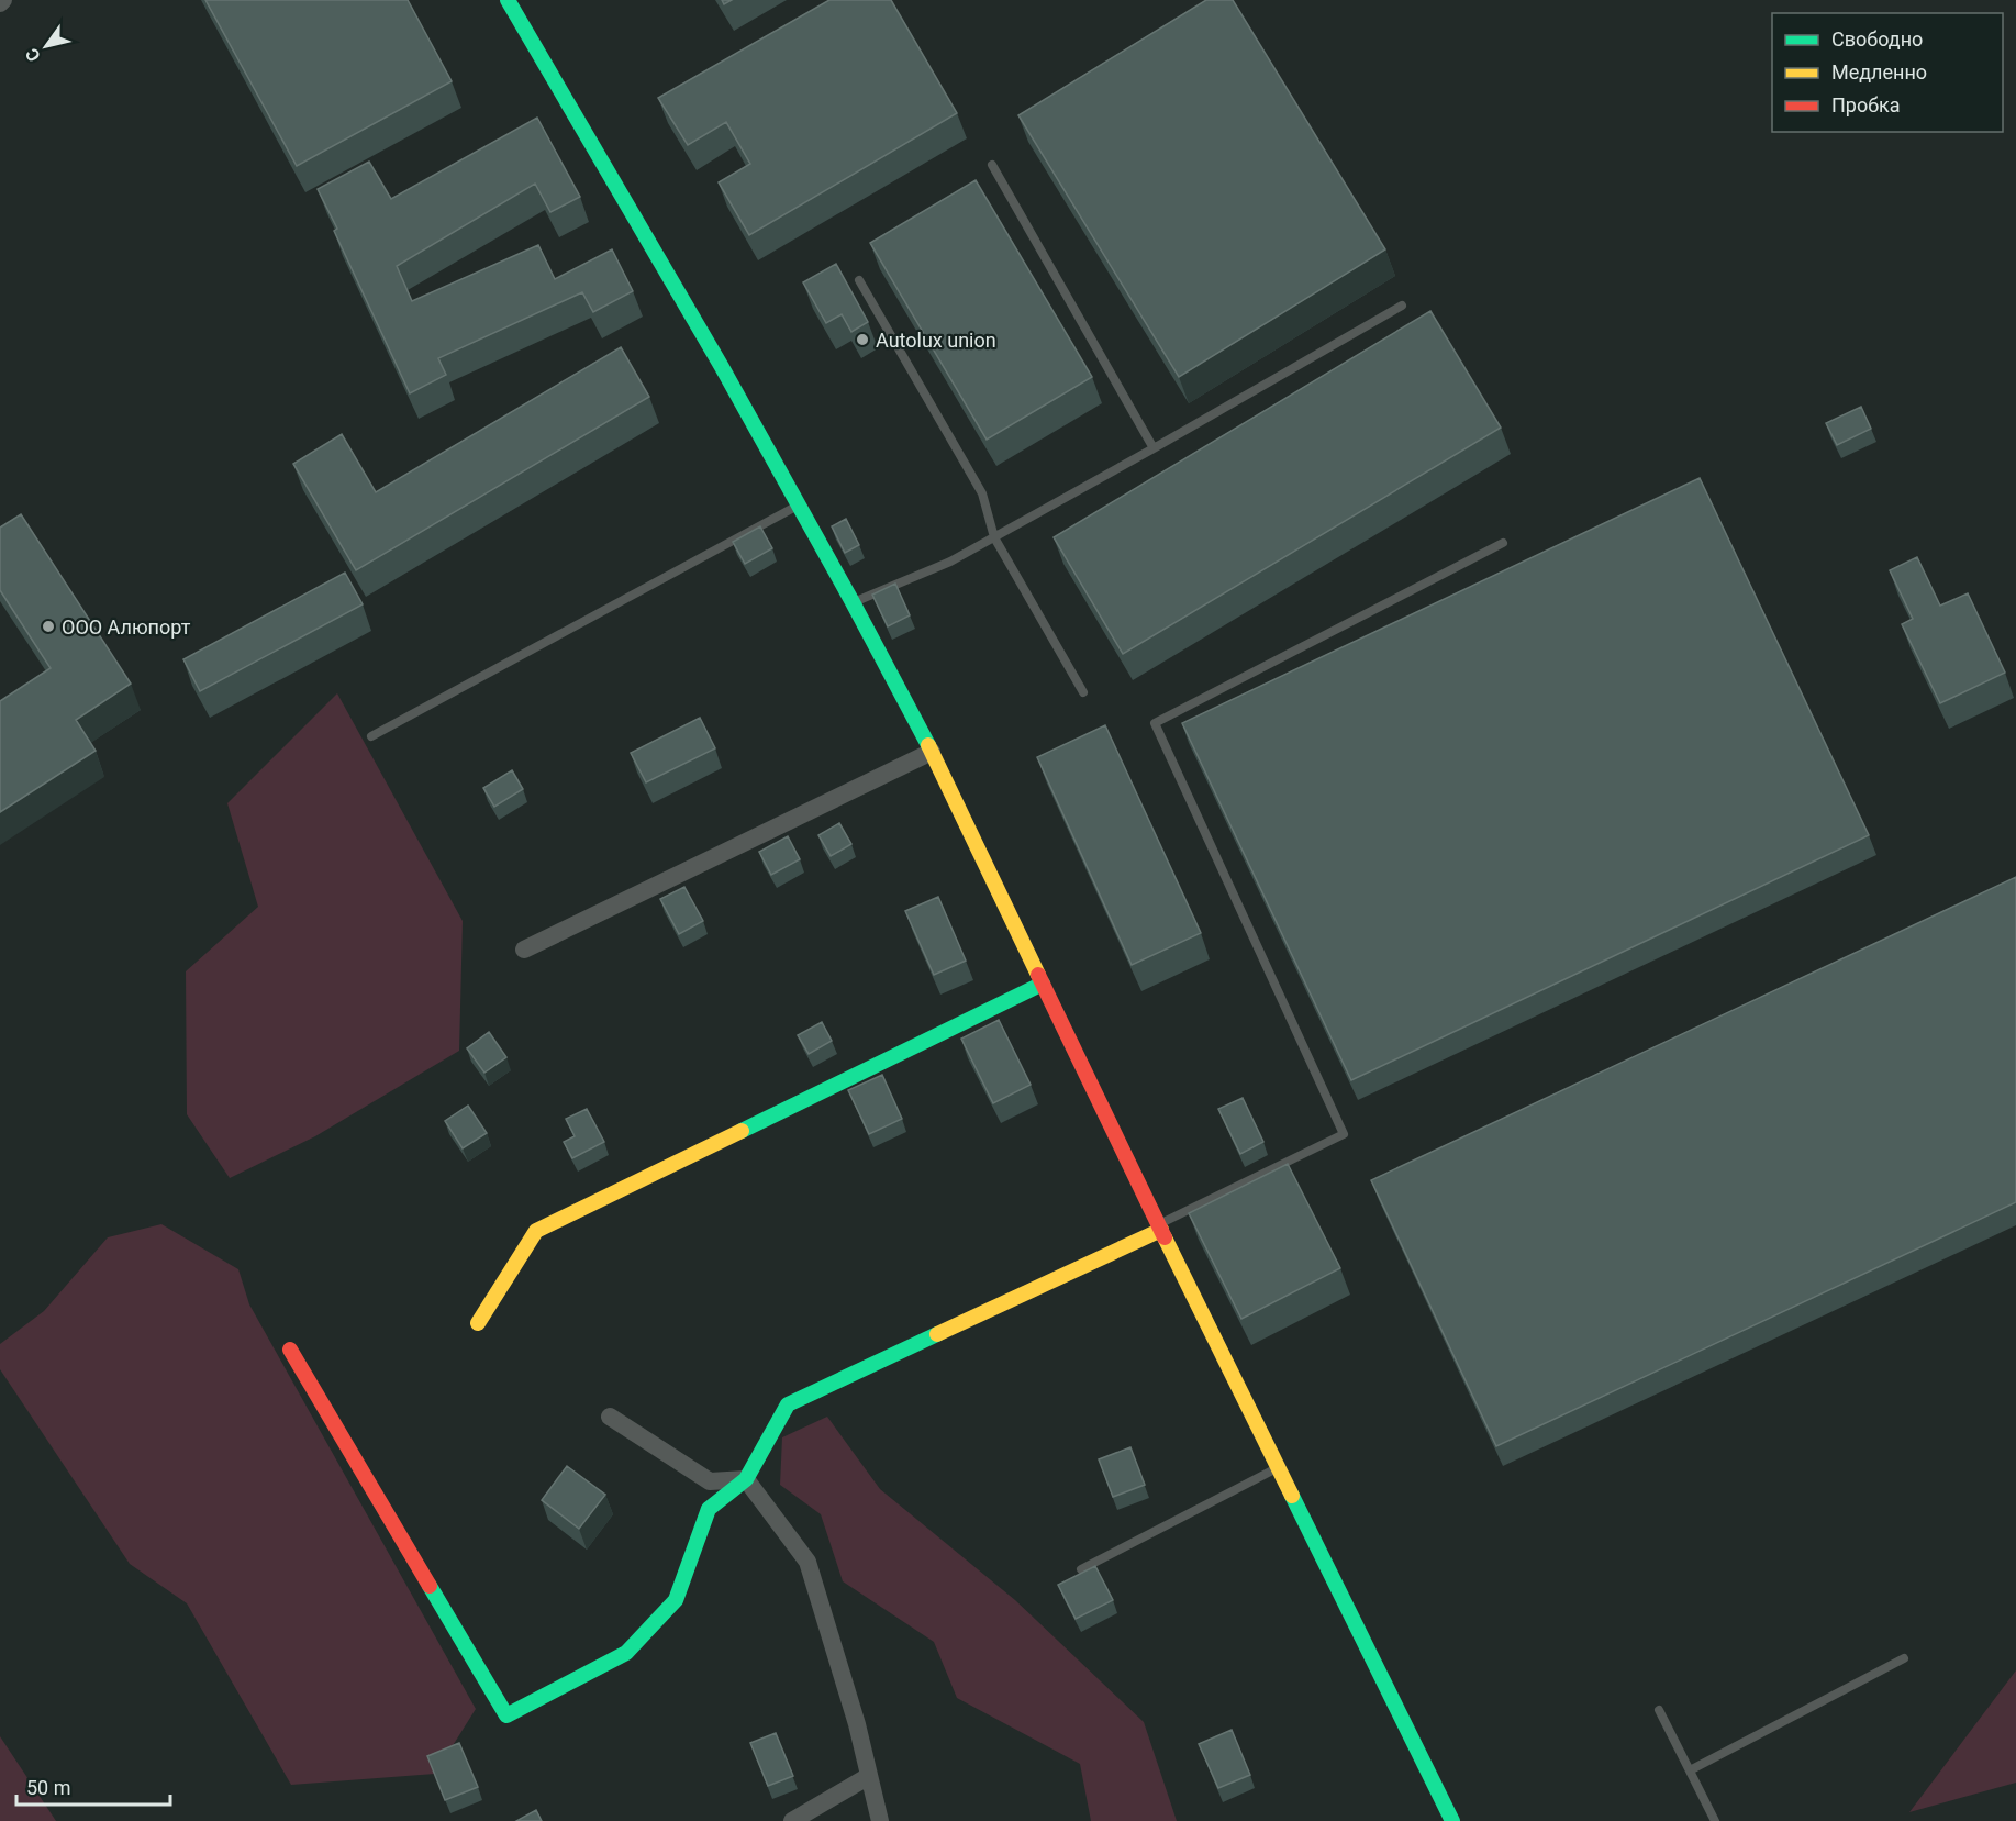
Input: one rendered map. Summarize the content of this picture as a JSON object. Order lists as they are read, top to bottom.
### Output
{
  "places": ["Autolux union", "ООО Алюпорт"],
  "legend": ["Свободно", "Медленно", "Пробка"],
  "scale_bar": "50 m",
  "north": "bottom left"
}
